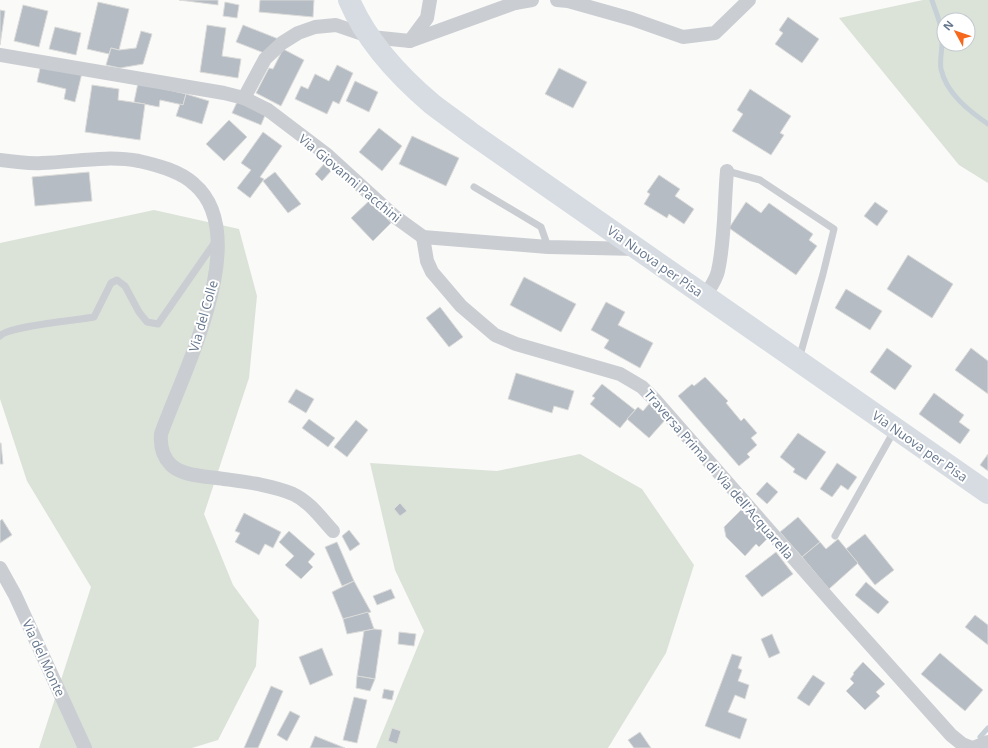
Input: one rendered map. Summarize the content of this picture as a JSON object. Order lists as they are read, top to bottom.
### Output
{
  "streets": {
    "main road": ["Via Nuova per Pisa"],
    "street": [
      "Via Giovanni Pacchini",
      "Via del Colle",
      "Traversa Prima di Via dell'Acquarella",
      "Via del Monte"
    ]
  },
  "crossings": [
    ["Via Giovanni Pacchini", "Traversa Prima di Via dell'Acquarella"]
  ],
  "north": "top left"
}
